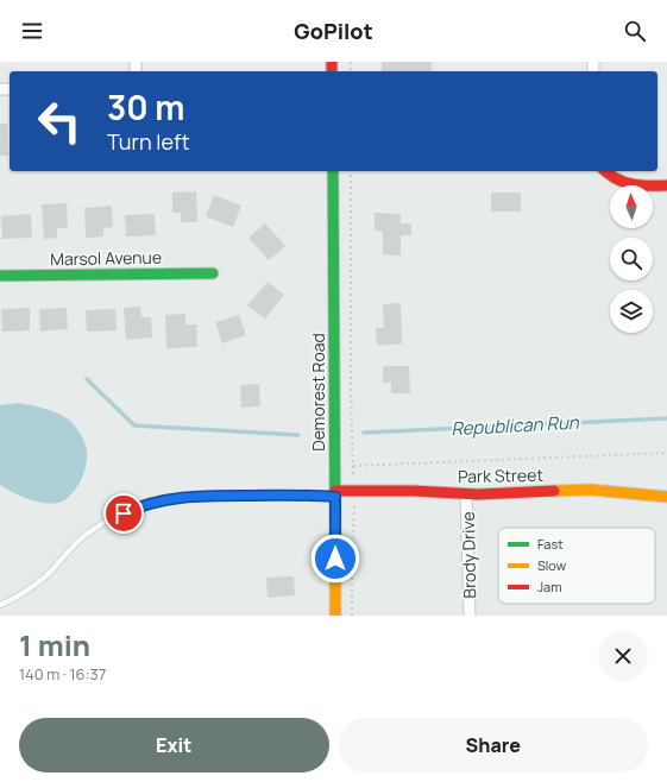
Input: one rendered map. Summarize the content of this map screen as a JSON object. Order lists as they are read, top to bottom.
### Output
{
  "streets": {
    "street": [
      "Marsol Avenue",
      "Demorest Road",
      "Park Street",
      "Brody Drive"
    ]
  },
  "crossings": [
    ["Demorest Road", "Park Street"],
    ["Park Street", "Brody Drive"]
  ],
  "water": ["Republican Run"],
  "legend": ["Fast", "Slow", "Jam"],
  "north": "top",
  "page": {
    "header": "GoPilot",
    "turn": ["30 m", "Turn left"],
    "heading": ["1 min", "140 m · 16:37"],
    "buttons": ["Exit", "Share"]
  }
}
